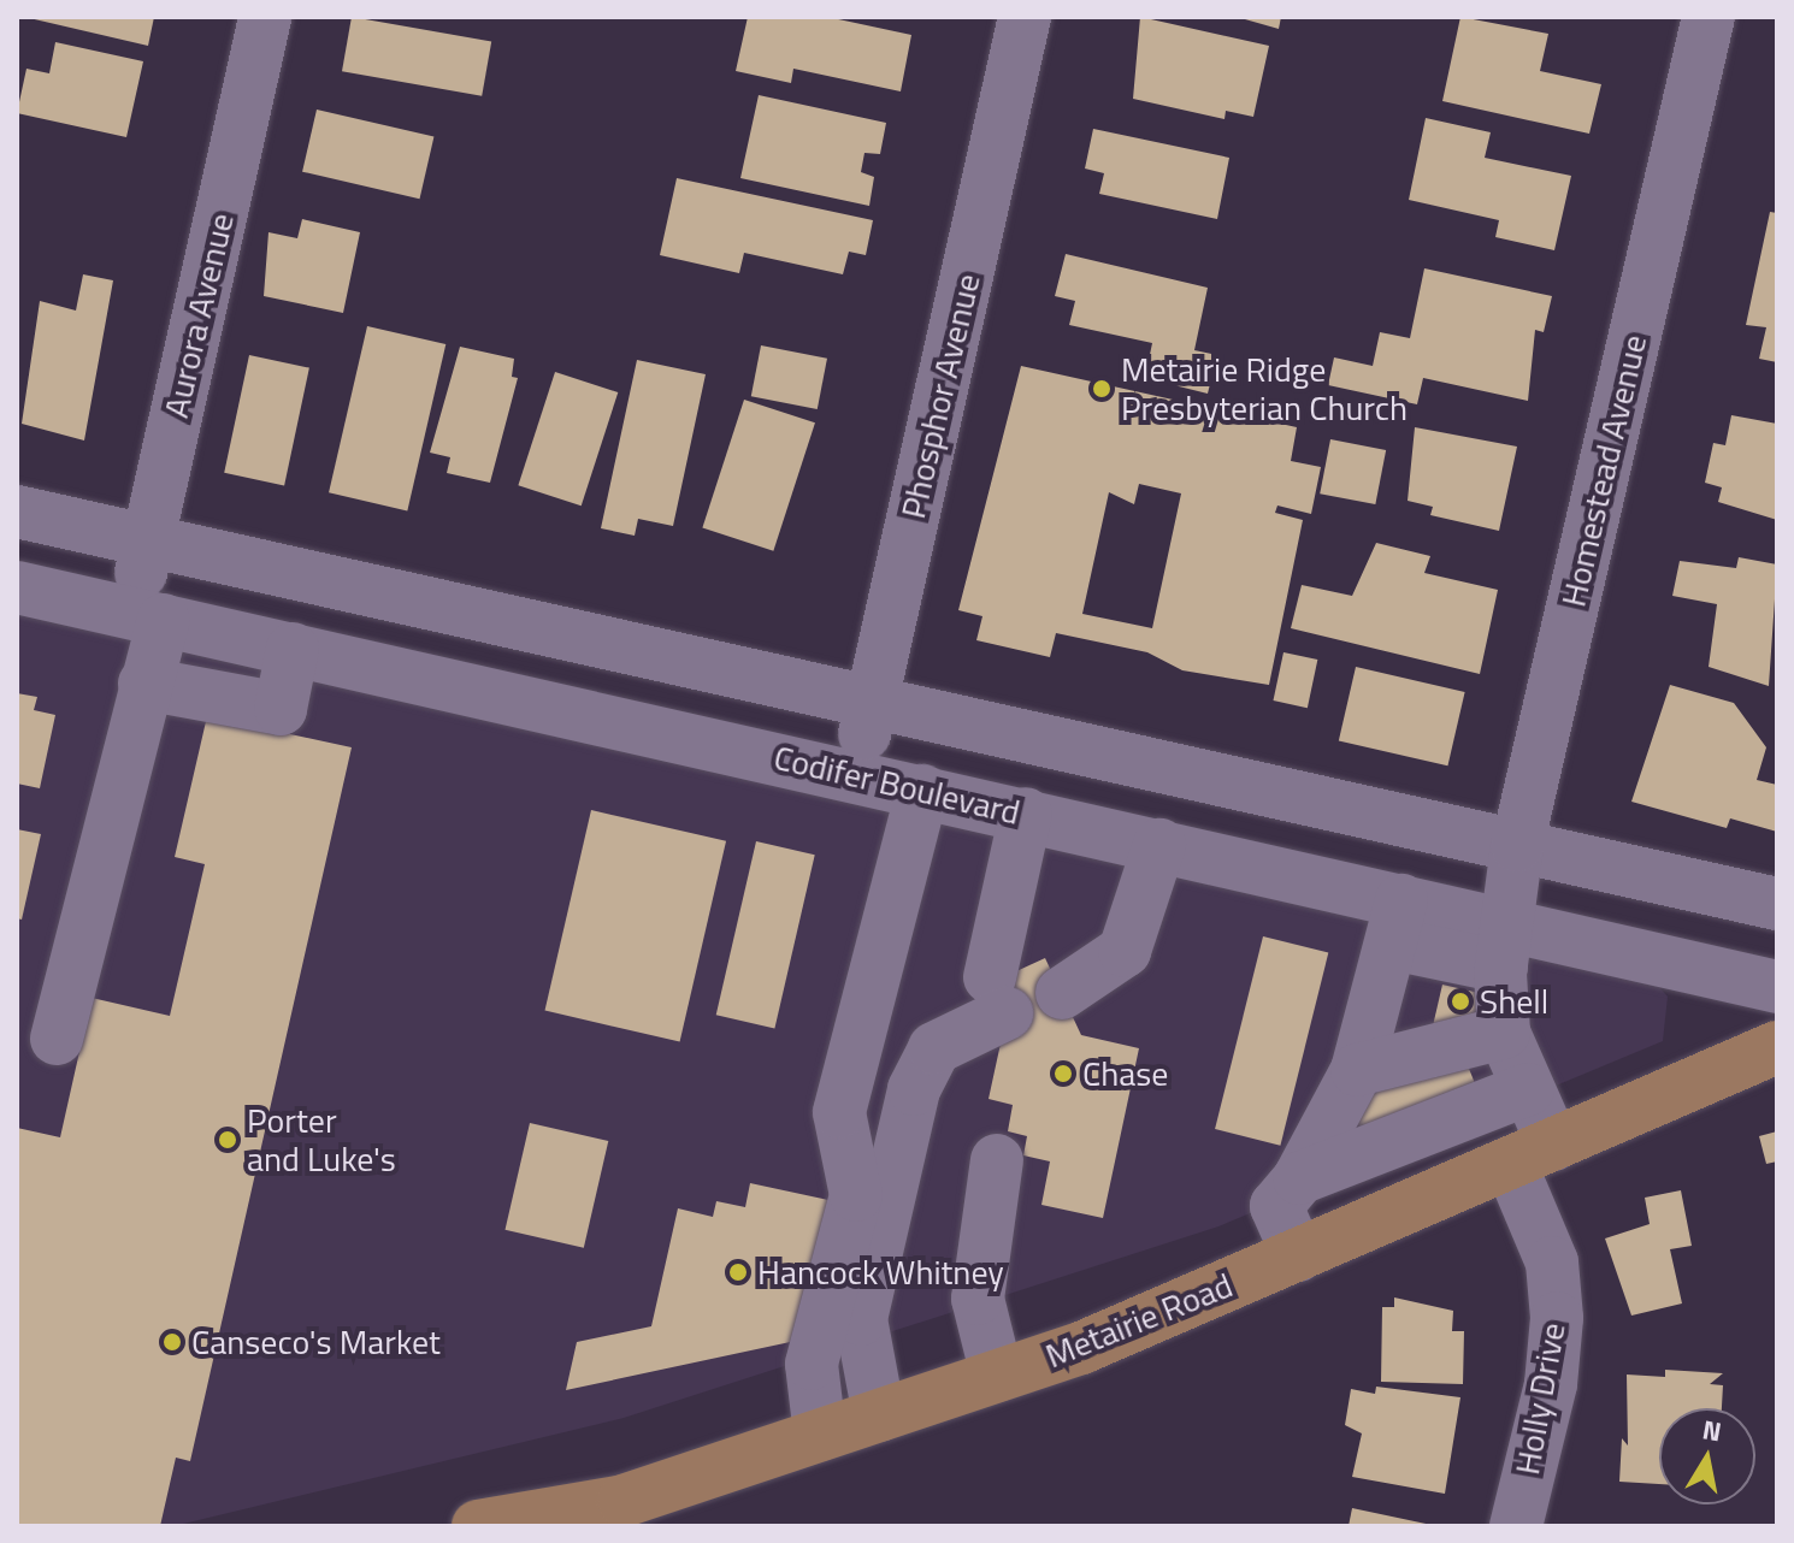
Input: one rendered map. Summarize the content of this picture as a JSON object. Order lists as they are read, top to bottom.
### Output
{
  "streets": {
    "main road": ["Metairie Road"],
    "street": [
      "Aurora Avenue",
      "Phosphor Avenue",
      "Homestead Avenue",
      "Codifer Boulevard",
      "Holly Drive"
    ]
  },
  "crossings": [
    ["Aurora Avenue", "Codifer Boulevard"],
    ["Phosphor Avenue", "Codifer Boulevard"],
    ["Homestead Avenue", "Codifer Boulevard"],
    ["Homestead Avenue", "Holly Drive"],
    ["Metairie Road", "Holly Drive"]
  ],
  "places": [
    "Metairie Ridge Presbyterian Church",
    "Shell",
    "Chase",
    "Porter and Luke's",
    "Hancock Whitney",
    "Canseco's Market"
  ],
  "north": "top"
}
